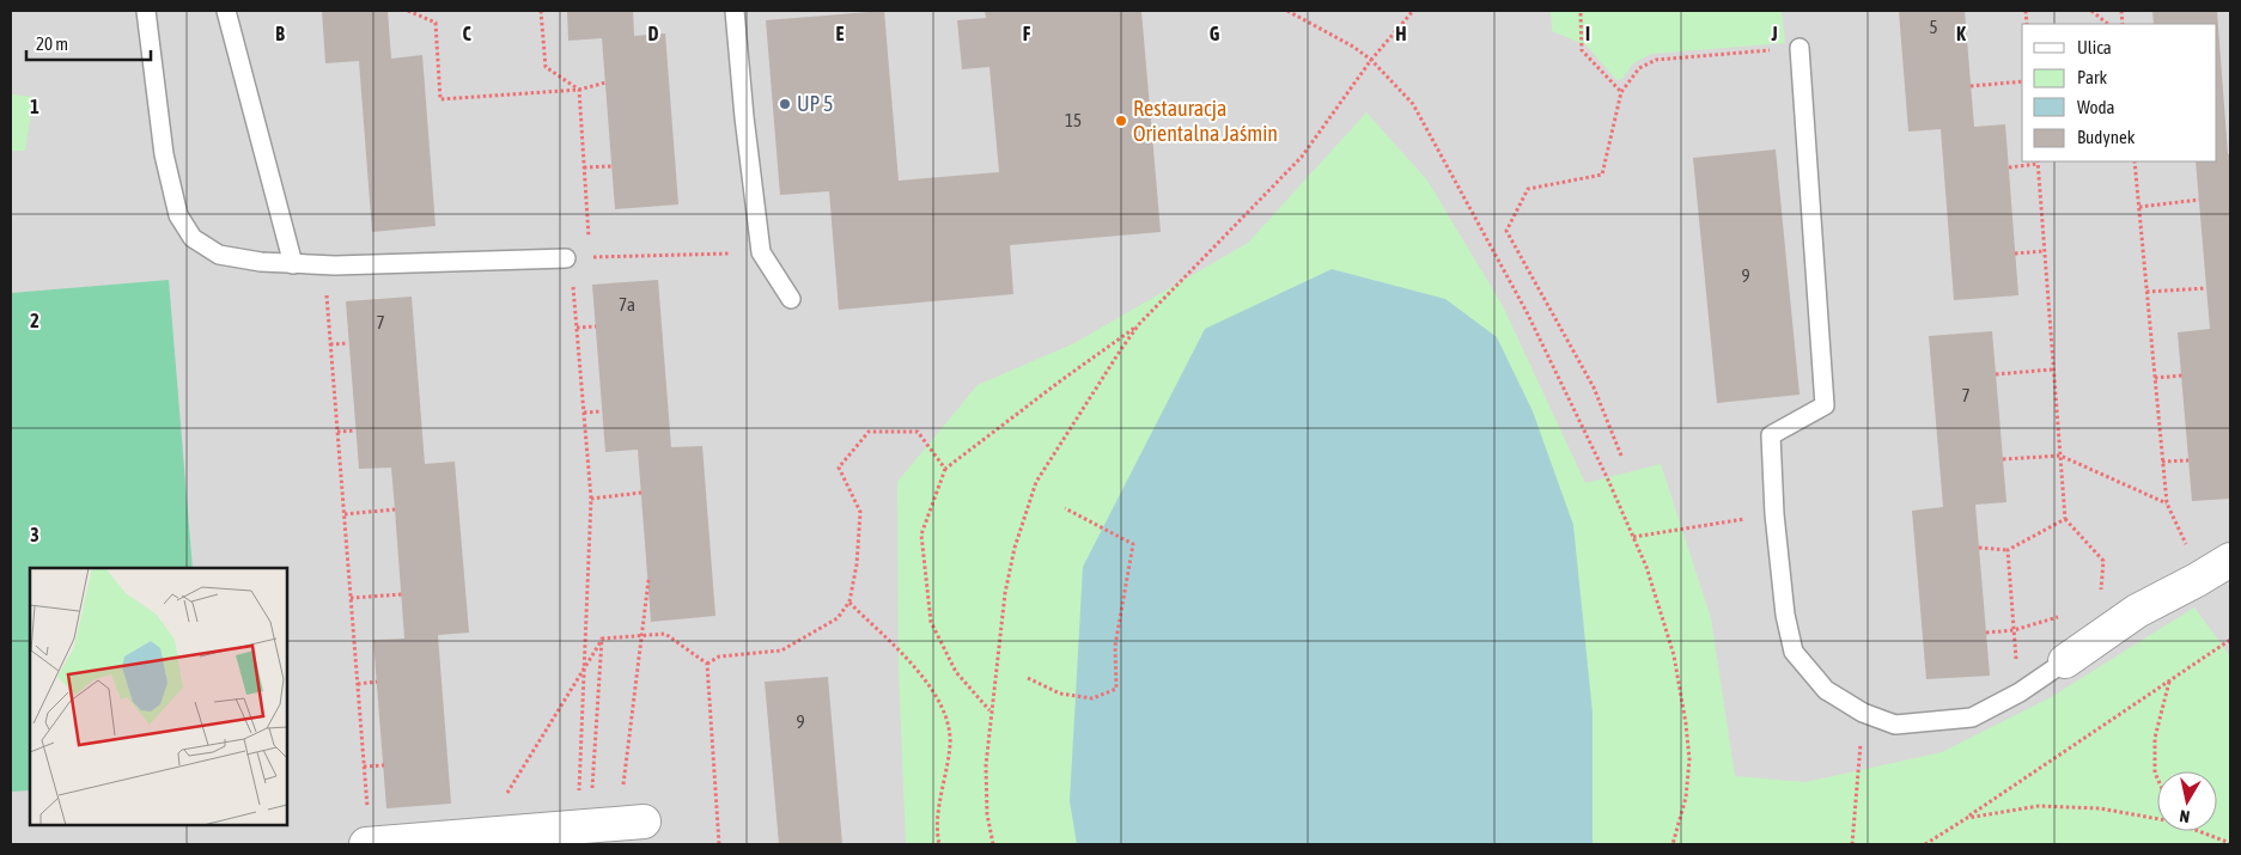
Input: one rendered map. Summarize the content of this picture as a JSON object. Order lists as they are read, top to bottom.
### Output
{
  "places": ["UP 5", "Restauracja Orientalna Jaśmin"],
  "house_numbers": [
    "5",
    "15",
    "9",
    "7a",
    "7",
    "7",
    "9"
  ],
  "legend": [
    "Ulica",
    "Park",
    "Woda",
    "Budynek"
  ],
  "scale_bar": "20 m",
  "north": "bottom",
  "grid": {
    "columns": [
      "B",
      "C",
      "D",
      "E",
      "F",
      "G",
      "H",
      "I",
      "J",
      "K"
    ],
    "rows": ["1", "2", "3"]
  }
}
